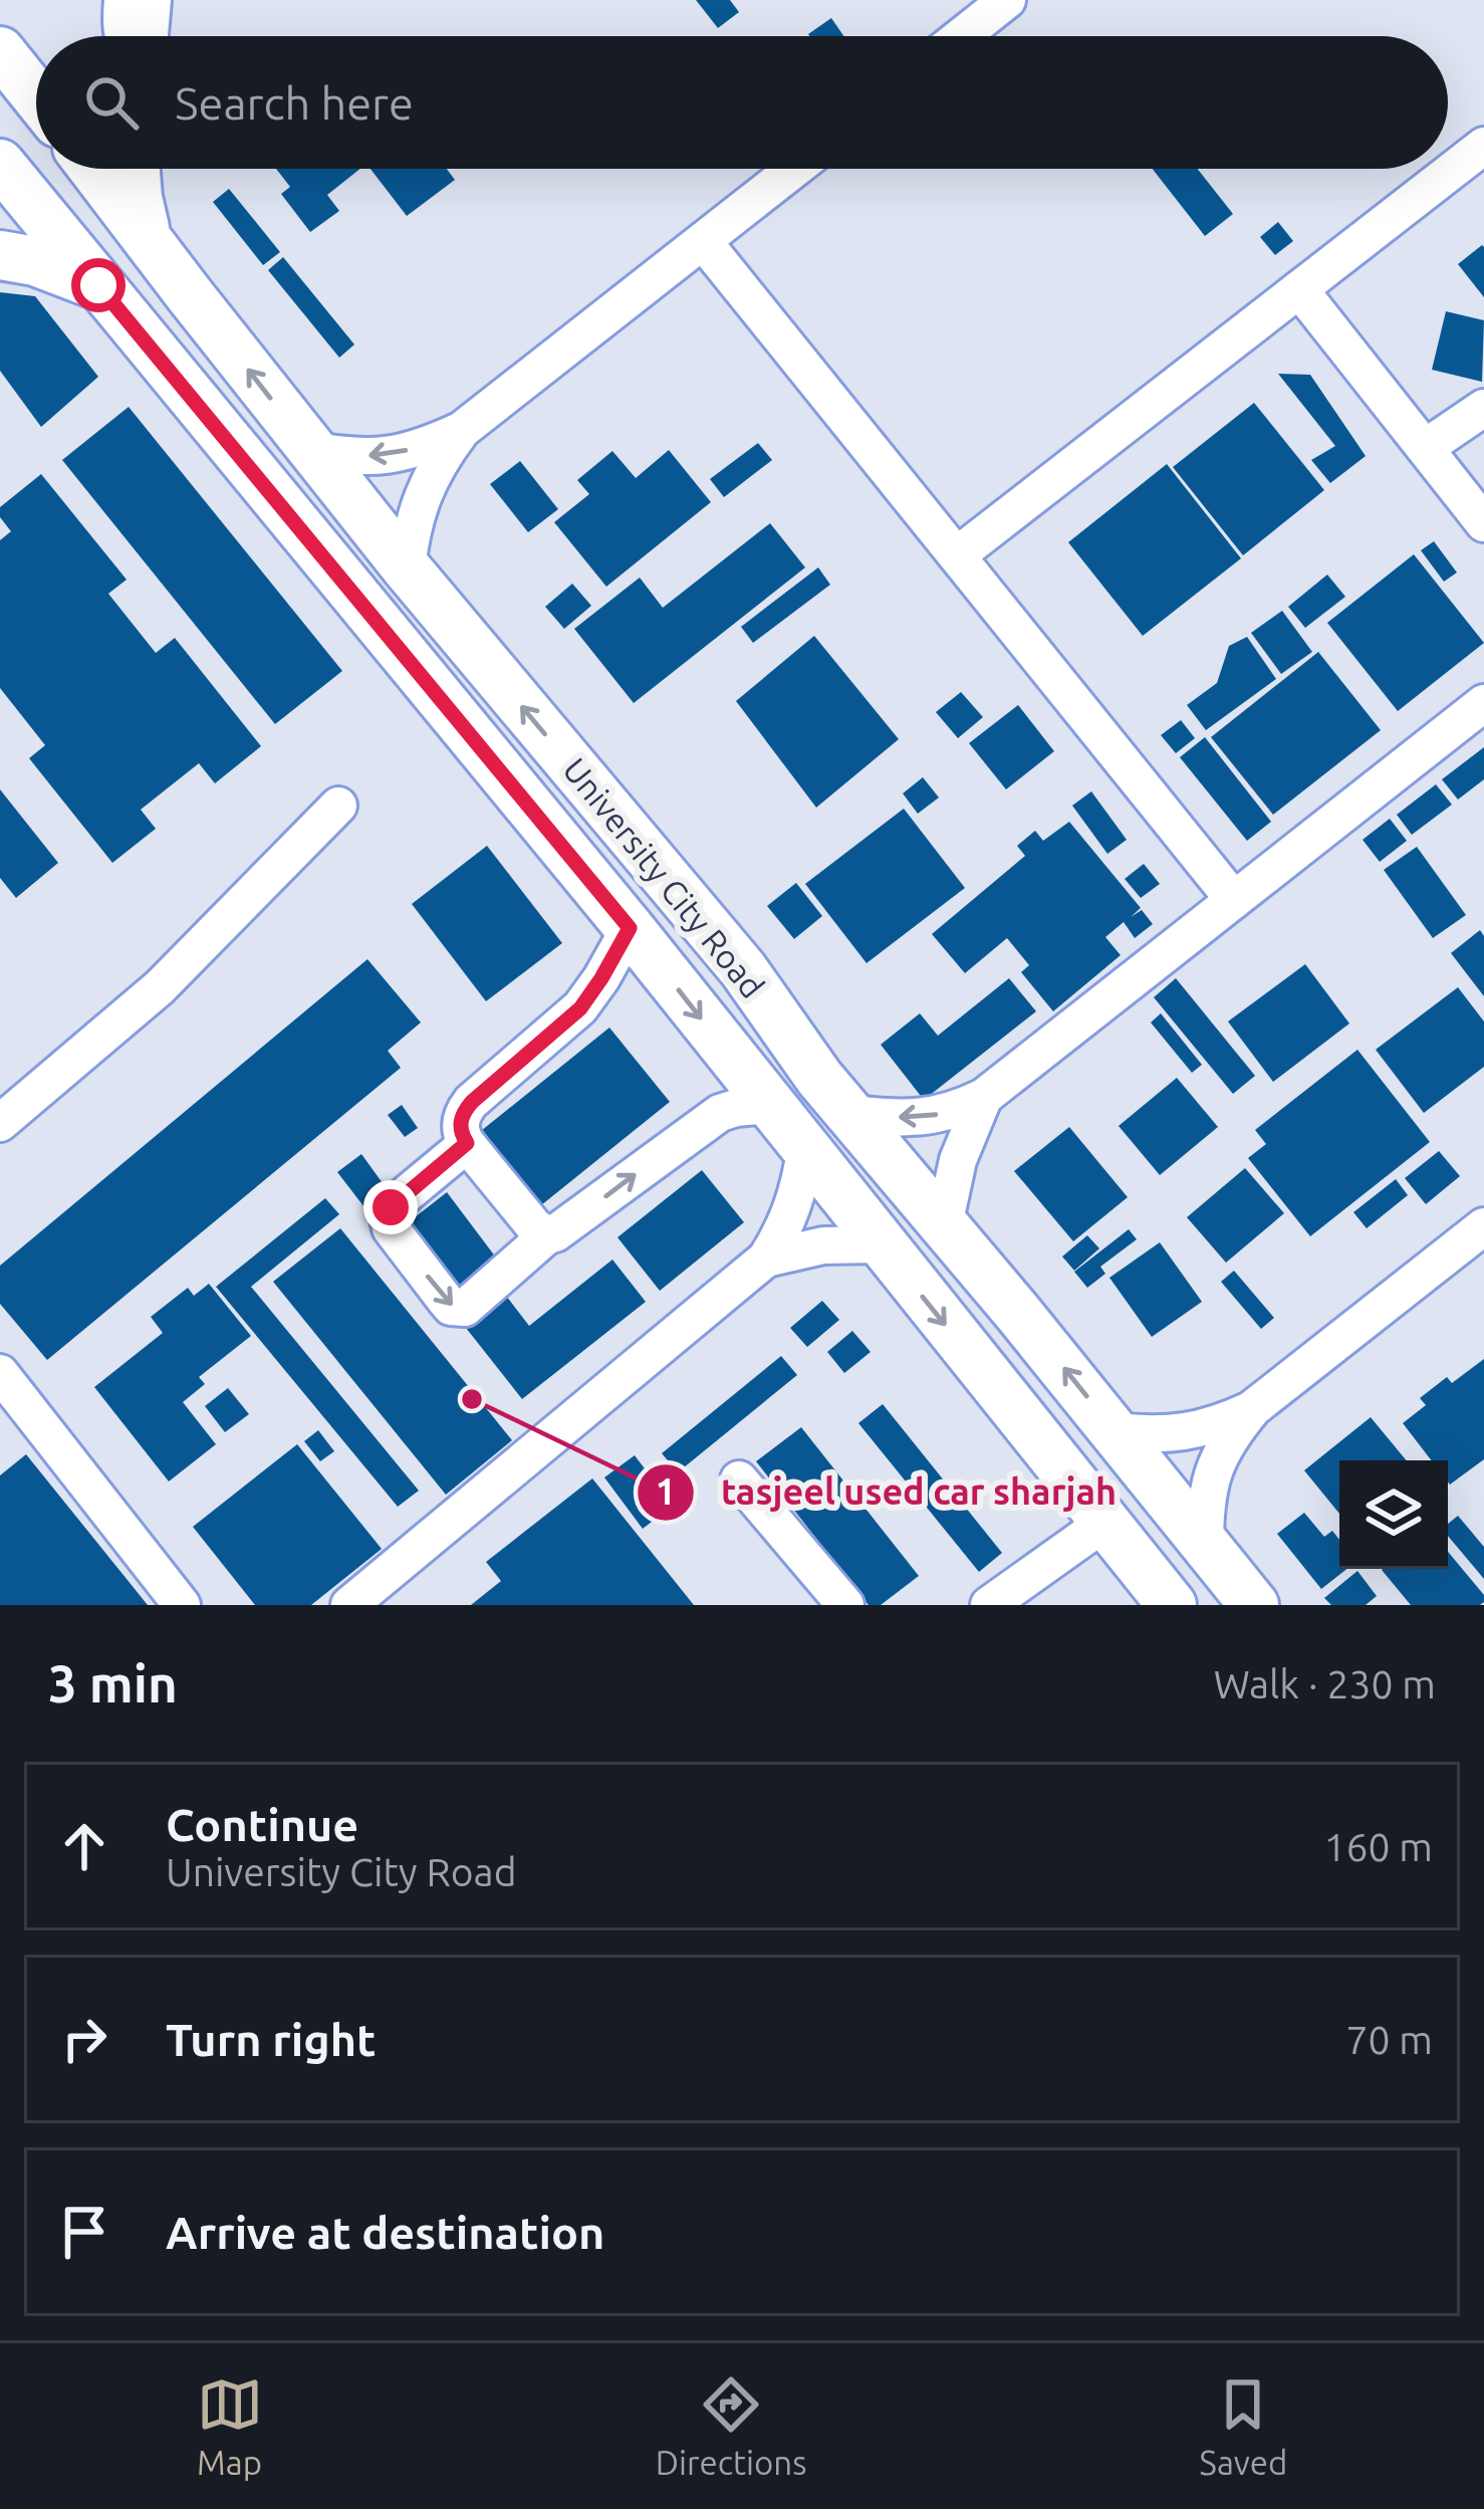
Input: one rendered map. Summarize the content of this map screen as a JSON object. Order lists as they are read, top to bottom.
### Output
{
  "streets": {
    "main road": ["University City Road"]
  },
  "places": ["tasjeel used car sharjah"],
  "page": {
    "search": "Search here",
    "heading": ["3 min", "Walk · 230 m"],
    "list": [
      ["Continue", "University City Road", "160 m"],
      ["Turn right", "70 m"],
      "Arrive at destination"
    ],
    "nav": ["Map", "Directions", "Saved"]
  }
}
